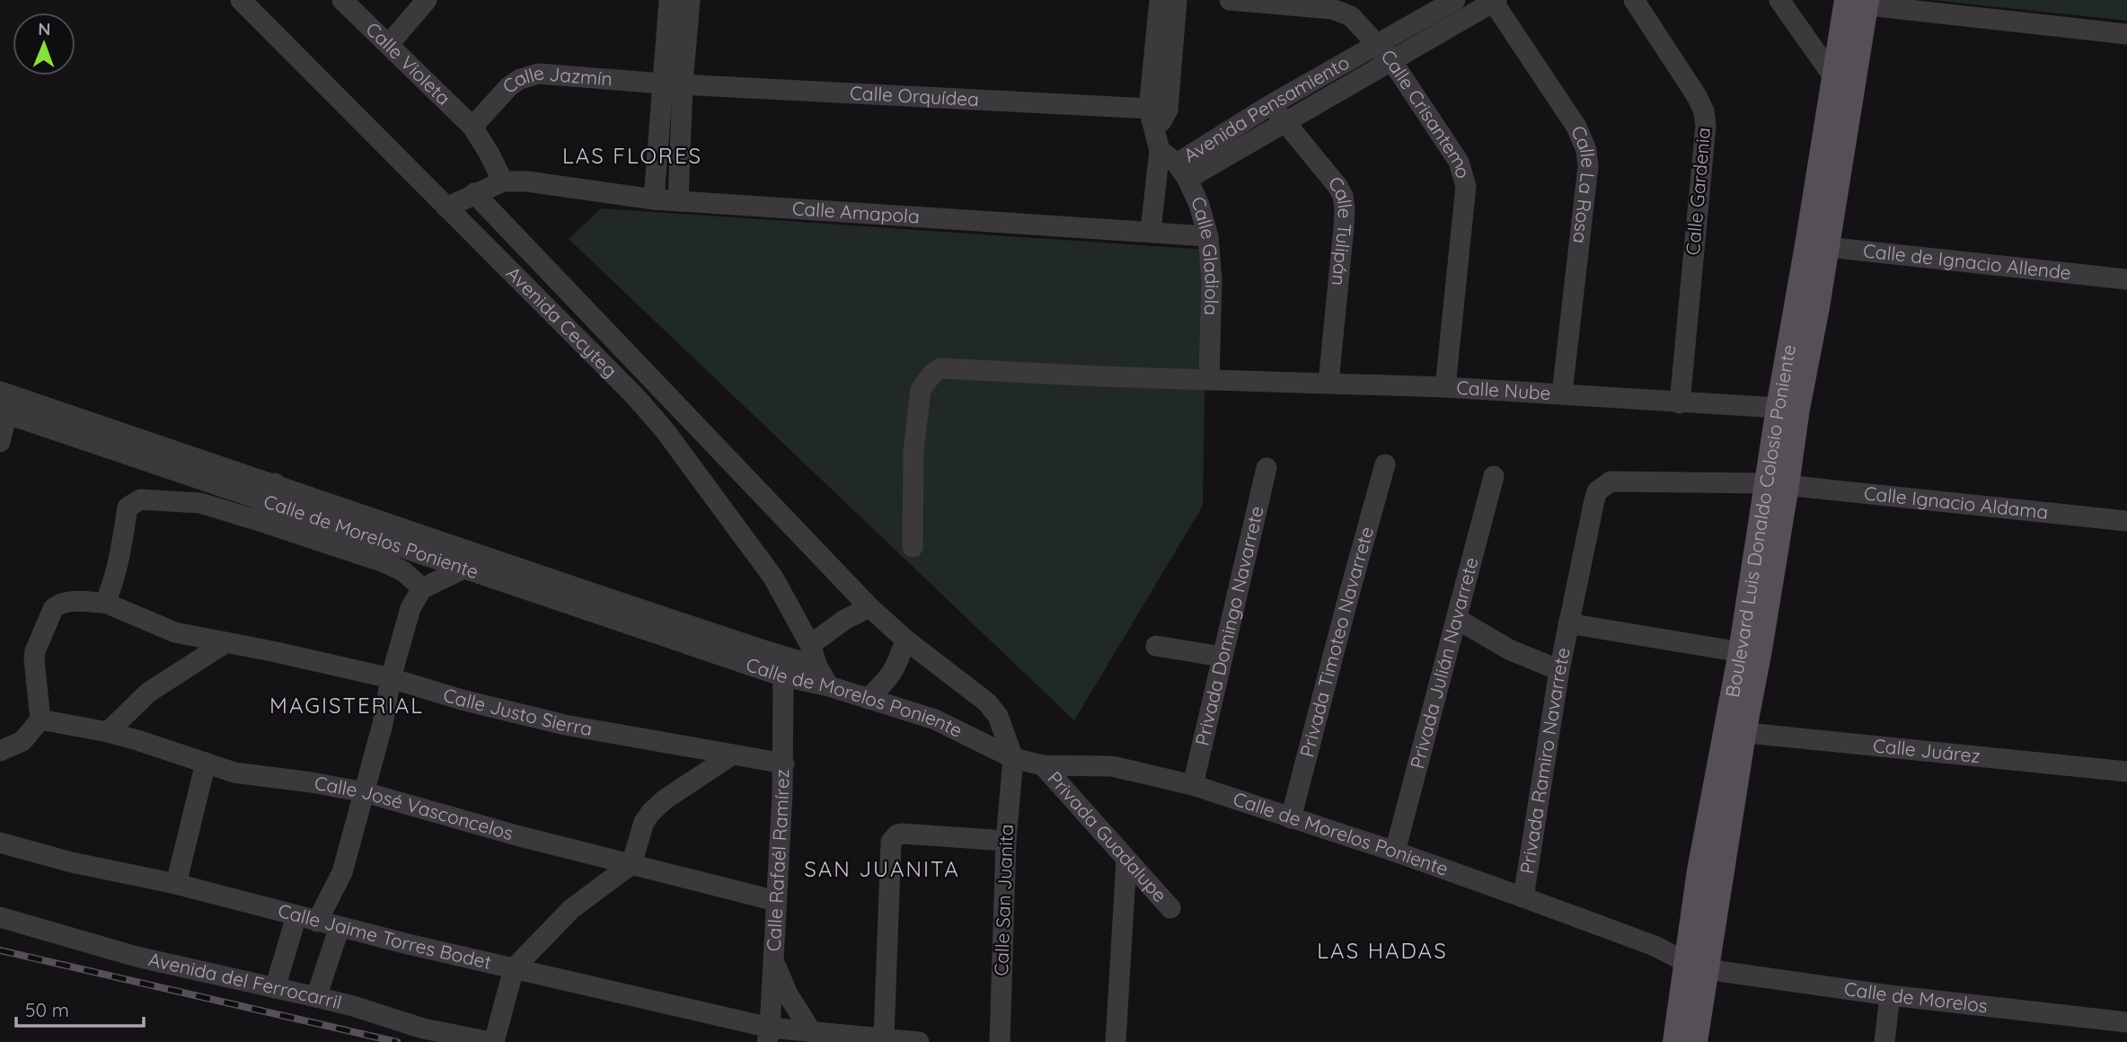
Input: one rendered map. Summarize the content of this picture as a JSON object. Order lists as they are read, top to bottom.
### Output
{
  "streets": {
    "main road": ["Boulevard Luis Donaldo Colosio Poniente"],
    "street": [
      "Calle Violeta",
      "Calle Jazmín",
      "Calle Orquídea",
      "Avenida Pensamiento",
      "Calle Crisantemo",
      "Calle La Rosa",
      "Calle Gardenia",
      "Calle Amapola",
      "Calle Tulipán",
      "Calle Gladiola",
      "Calle de Ignacio Allende",
      "Avenida Cecyteg",
      "Calle Nube",
      "Calle Ignacio Aldama",
      "Calle de Morelos Poniente",
      "Privada Domingo Navarrete",
      "Privada Timoteo Navarrete",
      "Privada Julián Navarrete",
      "Calle Justo Sierra",
      "Calle Juárez",
      "Privada Ramiro Navarrete",
      "Calle José Vasconcelos",
      "Privada Guadalupe",
      "Calle Rafaél Ramírez",
      "Calle San Juanita",
      "Calle Jaime Torres Bodet",
      "Avenida del Ferrocarril",
      "Calle de Morelos"
    ]
  },
  "crossings": [
    ["Calle Violeta", "Calle Jazmín"],
    ["Calle Jazmín", "Calle Orquídea"],
    ["Avenida Pensamiento", "Calle Crisantemo"],
    ["Avenida Pensamiento", "Calle La Rosa"],
    ["Avenida Pensamiento", "Calle Tulipán"],
    ["Avenida Pensamiento", "Calle Gladiola"],
    ["Calle Crisantemo", "Calle Nube"],
    ["Calle La Rosa", "Calle Nube"],
    ["Calle Gardenia", "Calle Nube"],
    ["Calle Amapola", "Calle Gladiola"],
    ["Calle Amapola", "Avenida Cecyteg"],
    ["Calle Tulipán", "Calle Nube"],
    ["Calle Gladiola", "Calle Nube"],
    ["Calle de Ignacio Allende", "Boulevard Luis Donaldo Colosio Poniente"],
    ["Avenida Cecyteg", "Calle de Morelos Poniente"],
    ["Calle Nube", "Boulevard Luis Donaldo Colosio Poniente"],
    ["Calle Ignacio Aldama", "Boulevard Luis Donaldo Colosio Poniente"],
    ["Calle Ignacio Aldama", "Privada Ramiro Navarrete"],
    ["Boulevard Luis Donaldo Colosio Poniente", "Calle de Morelos Poniente"],
    ["Boulevard Luis Donaldo Colosio Poniente", "Calle Juárez"],
    ["Boulevard Luis Donaldo Colosio Poniente", "Privada Ramiro Navarrete"],
    ["Boulevard Luis Donaldo Colosio Poniente", "Calle de Morelos"],
    ["Calle de Morelos Poniente", "Privada Domingo Navarrete"],
    ["Calle de Morelos Poniente", "Privada Timoteo Navarrete"],
    ["Calle de Morelos Poniente", "Privada Julián Navarrete"],
    ["Calle de Morelos Poniente", "Privada Ramiro Navarrete"],
    ["Calle de Morelos Poniente", "Privada Guadalupe"],
    ["Calle de Morelos Poniente", "Calle Rafaél Ramírez"],
    ["Calle de Morelos Poniente", "Calle San Juanita"],
    ["Calle de Morelos Poniente", "Calle de Morelos"],
    ["Calle Justo Sierra", "Calle Rafaél Ramírez"],
    ["Calle José Vasconcelos", "Calle Rafaél Ramírez"],
    ["Calle Rafaél Ramírez", "Calle Jaime Torres Bodet"]
  ],
  "districts": [
    "LAS FLORES",
    "MAGISTERIAL",
    "SAN JUANITA",
    "LAS HADAS"
  ],
  "scale_bar": "50 m",
  "north": "top"
}
